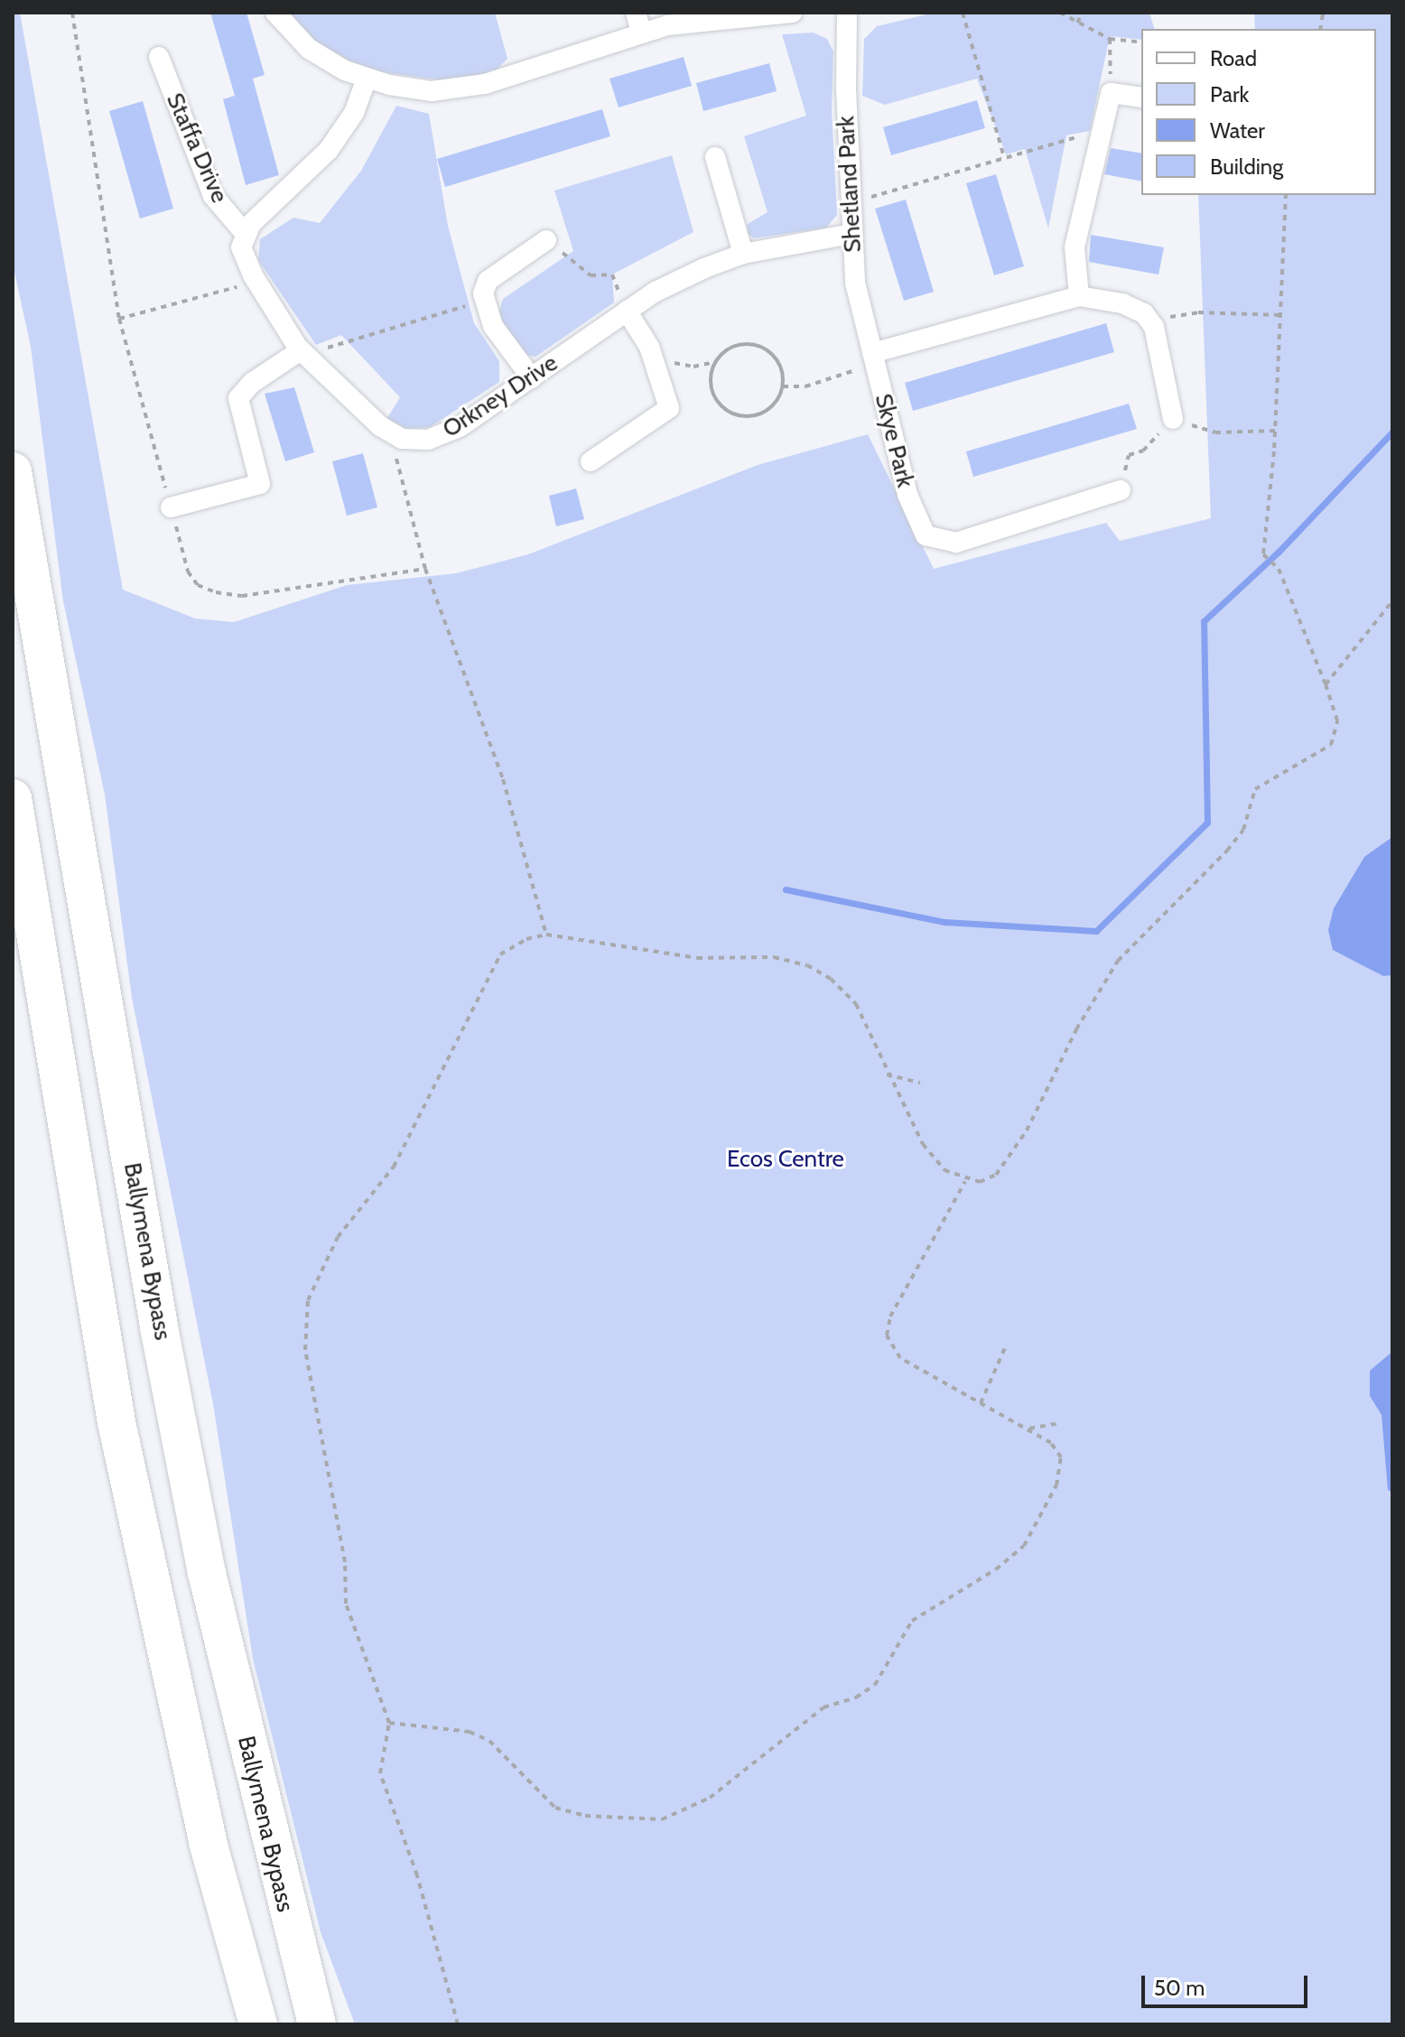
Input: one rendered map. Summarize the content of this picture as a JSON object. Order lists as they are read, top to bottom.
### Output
{
  "streets": {
    "highway": ["Ballymena Bypass"],
    "street": [
      "Staffa Drive",
      "Shetland Park",
      "Orkney Drive",
      "Skye Park"
    ]
  },
  "crossings": [
    ["Shetland Park", "Orkney Drive"],
    ["Shetland Park", "Skye Park"]
  ],
  "parks": ["Ecos Centre"],
  "legend": [
    "Road",
    "Park",
    "Water",
    "Building"
  ],
  "scale_bar": "50 m"
}
